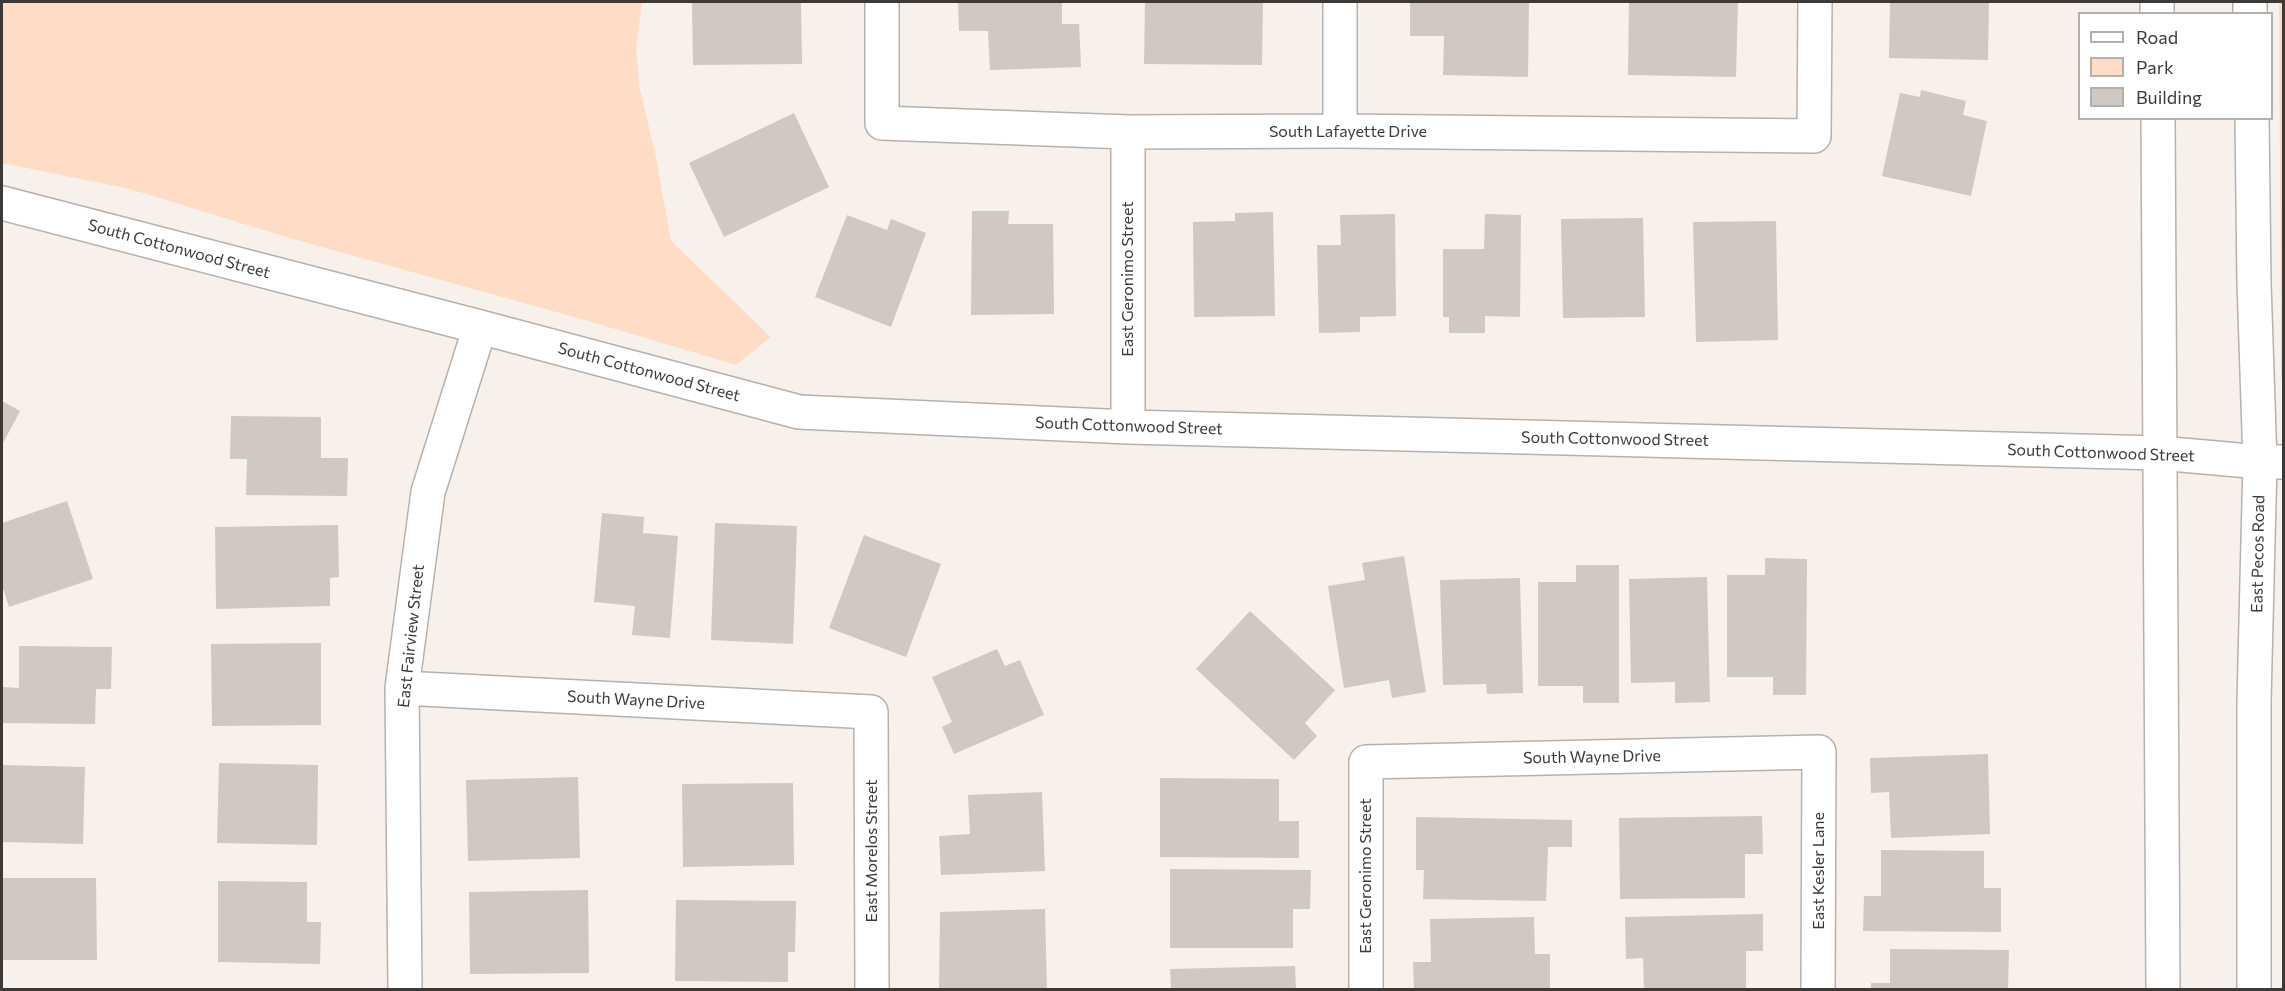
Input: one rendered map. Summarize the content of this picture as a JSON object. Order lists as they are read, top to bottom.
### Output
{
  "streets": {
    "street": [
      "South Lafayette Drive",
      "South Cottonwood Street",
      "East Geronimo Street",
      "East Pecos Road",
      "East Fairview Street",
      "South Wayne Drive",
      "East Morelos Street",
      "East Kesler Lane"
    ]
  },
  "crossings": [
    ["South Lafayette Drive", "East Geronimo Street"],
    ["South Cottonwood Street", "East Geronimo Street"],
    ["South Cottonwood Street", "East Pecos Road"],
    ["South Cottonwood Street", "East Fairview Street"],
    ["East Geronimo Street", "South Wayne Drive"],
    ["East Fairview Street", "South Wayne Drive"],
    ["South Wayne Drive", "East Morelos Street"],
    ["South Wayne Drive", "East Kesler Lane"]
  ],
  "legend": ["Road", "Park", "Building"]
}
